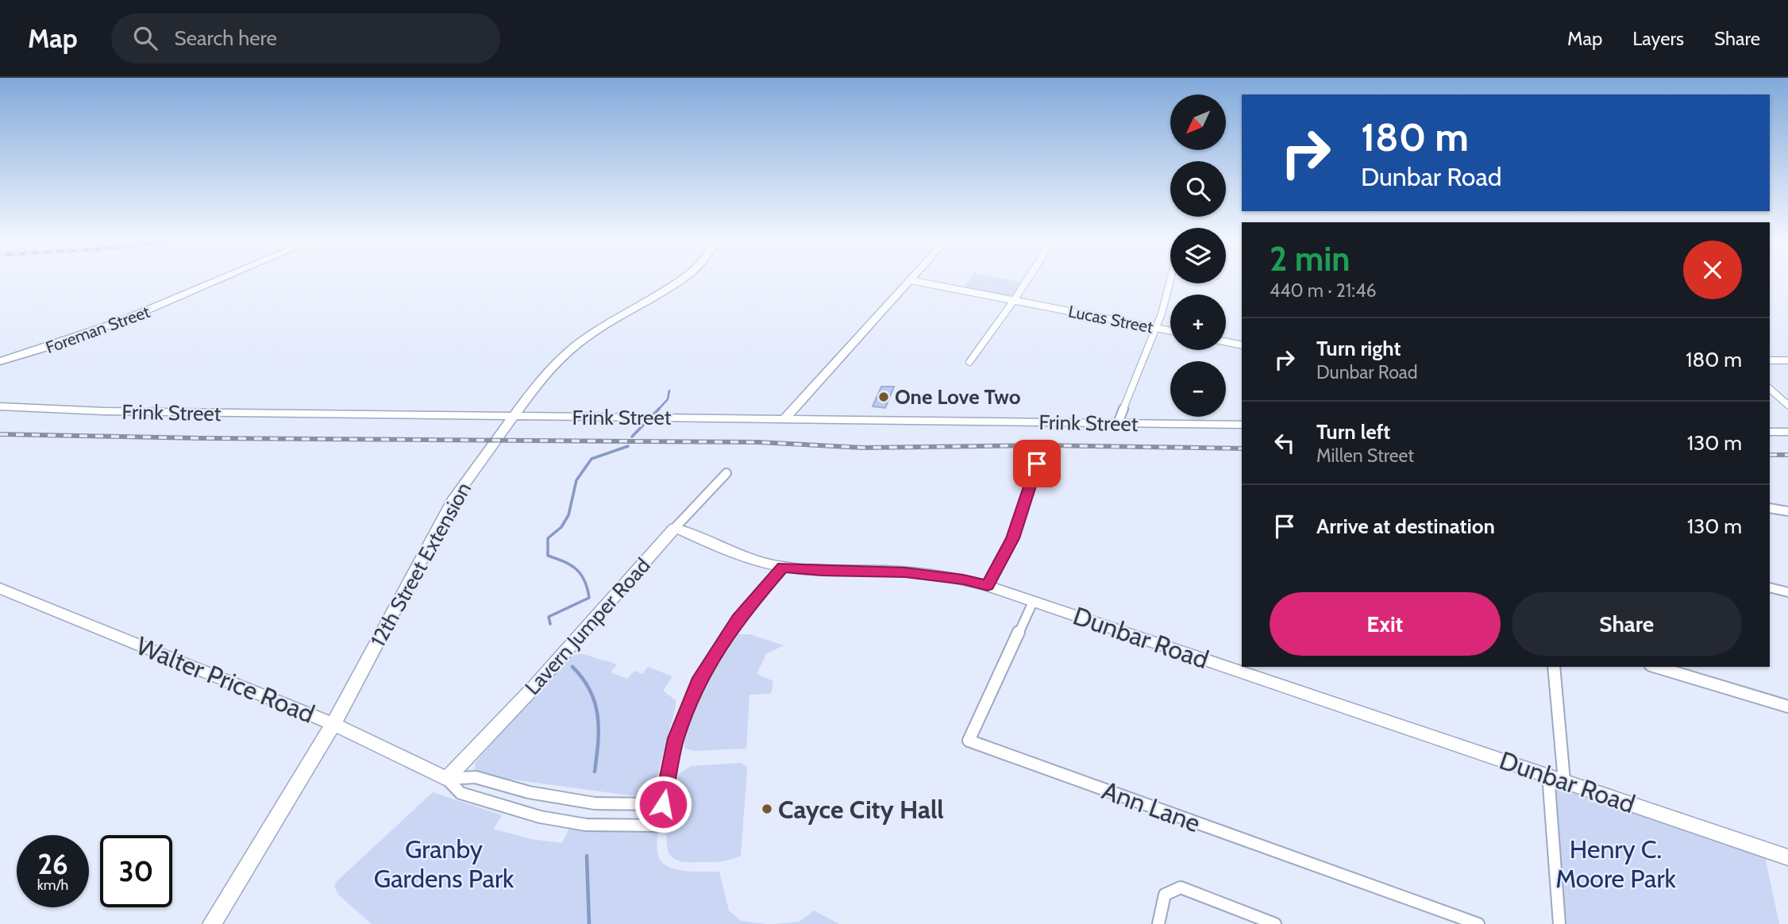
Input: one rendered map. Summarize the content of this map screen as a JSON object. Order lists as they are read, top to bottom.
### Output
{
  "streets": {
    "street": [
      "Lucas Street",
      "Foreman Street",
      "Frink Street",
      "12th Street Extension",
      "Lavern Jumper Road",
      "Dunbar Road",
      "Walter Price Road",
      "Ann Lane"
    ]
  },
  "crossings": [
    ["Frink Street", "12th Street Extension"],
    ["12th Street Extension", "Walter Price Road"],
    ["Lavern Jumper Road", "Dunbar Road"],
    ["Lavern Jumper Road", "Walter Price Road"],
    ["Dunbar Road", "Ann Lane"]
  ],
  "parks": ["Granby Gardens Park", "Henry C. Moore Park"],
  "places": ["One Love Two", "Cayce City Hall"],
  "north": "bottom left",
  "page": {
    "header": "Map",
    "search": "Search here",
    "nav": ["Map", "Layers", "Share"],
    "map_buttons": ["+", "−"],
    "turn": ["180 m", "Dunbar Road"],
    "heading": ["2 min", "440 m · 21:46"],
    "list": [
      {
        "name": "Turn right",
        "note": "Dunbar Road",
        "value": "180 m"
      },
      {
        "name": "Turn left",
        "note": "Millen Street",
        "value": "130 m"
      },
      {
        "name": "Arrive at destination",
        "value": "130 m"
      }
    ],
    "buttons": ["Exit", "Share"],
    "speed": "26 km/h",
    "limit": "30"
  }
}
